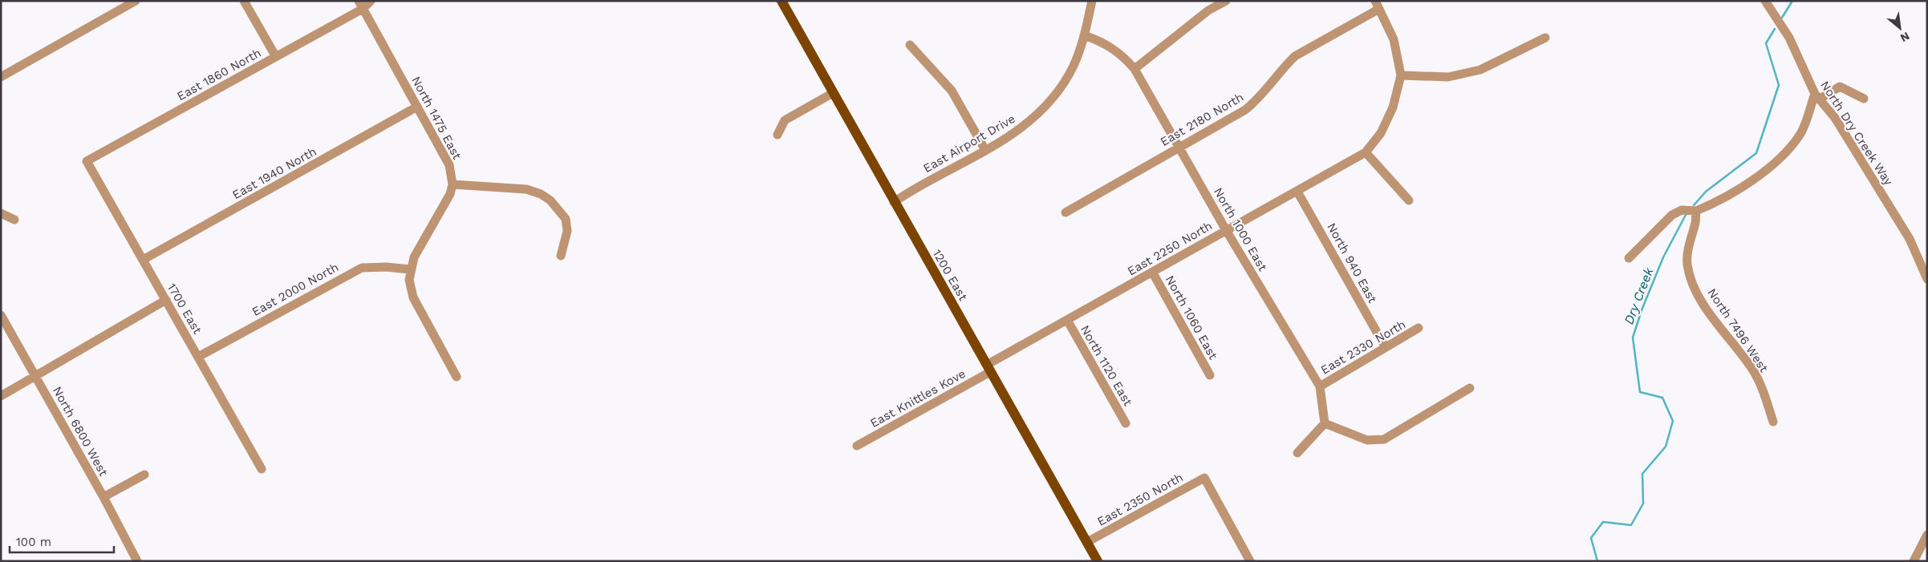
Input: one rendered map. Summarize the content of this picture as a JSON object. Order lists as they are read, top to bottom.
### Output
{
  "streets": {
    "main road": ["1200 East"],
    "street": [
      "East 1860 North",
      "North 1475 East",
      "East 2180 North",
      "North Dry Creek Way",
      "East Airport Drive",
      "East 1940 North",
      "North 1000 East",
      "East 2250 North",
      "North 940 East",
      "East 2000 North",
      "1700 East",
      "North 1060 East",
      "North 7496 West",
      "East 2330 North",
      "North 1120 East",
      "East Knittles Kove",
      "North 6800 West",
      "East 2350 North"
    ]
  },
  "crossings": [
    ["East 1860 North", "North 1475 East"],
    ["East 1860 North", "1700 East"],
    ["North 1475 East", "East 1940 North"],
    ["East 2180 North", "North 1000 East"],
    ["East Airport Drive", "North 1000 East"],
    ["East Airport Drive", "1200 East"],
    ["East 1940 North", "1700 East"],
    ["North 1000 East", "East 2250 North"],
    ["North 1000 East", "East 2330 North"],
    ["East 2250 North", "North 940 East"],
    ["East 2250 North", "1200 East"],
    ["East 2250 North", "North 1060 East"],
    ["East 2250 North", "North 1120 East"],
    ["East 2250 North", "East Knittles Kove"],
    ["North 940 East", "East 2330 North"],
    ["1200 East", "East Knittles Kove"],
    ["1200 East", "East 2350 North"],
    ["East 2000 North", "1700 East"]
  ],
  "water": ["Dry Creek"],
  "scale_bar": "100 m",
  "north": "bottom right"
}
